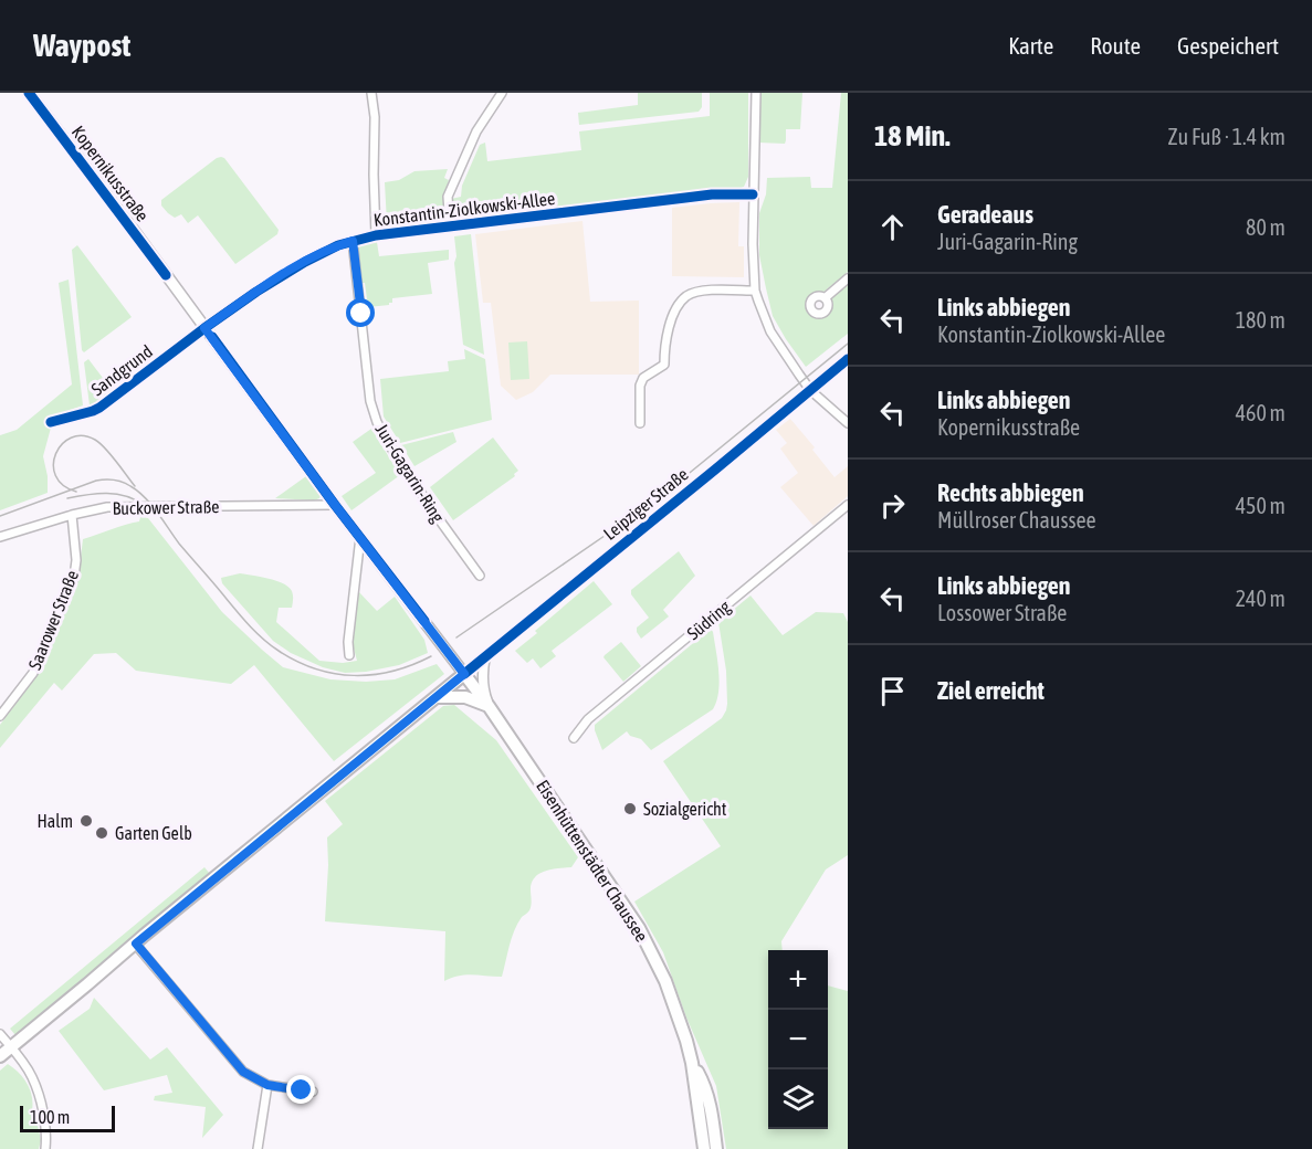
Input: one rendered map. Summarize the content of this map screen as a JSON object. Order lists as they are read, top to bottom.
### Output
{
  "streets": {
    "main road": ["Kopernikusstraße", "Eisenhüttenstädter Chaussee"],
    "street": [
      "Konstantin-Ziolkowski-Allee",
      "Sandgrund",
      "Juri-Gagarin-Ring",
      "Leipziger Straße",
      "Buckower Straße",
      "Saarower Straße",
      "Südring"
    ]
  },
  "crossings": [
    ["Kopernikusstraße", "Konstantin-Ziolkowski-Allee"],
    ["Kopernikusstraße", "Sandgrund"],
    ["Kopernikusstraße", "Leipziger Straße"],
    ["Kopernikusstraße", "Buckower Straße"],
    ["Kopernikusstraße", "Eisenhüttenstädter Chaussee"],
    ["Konstantin-Ziolkowski-Allee", "Sandgrund"],
    ["Konstantin-Ziolkowski-Allee", "Juri-Gagarin-Ring"],
    ["Leipziger Straße", "Eisenhüttenstädter Chaussee"],
    ["Buckower Straße", "Saarower Straße"]
  ],
  "places": ["Sozialgericht", "Halm", "Garten Gelb"],
  "scale_bar": "100 m",
  "page": {
    "header": "Waypost",
    "nav": ["Karte", "Route", "Gespeichert"],
    "heading": ["18 Min.", "Zu Fuß · 1.4 km"],
    "list": [
      ["Geradeaus", "Juri-Gagarin-Ring", "80 m"],
      ["Links abbiegen", "Konstantin-Ziolkowski-Allee", "180 m"],
      ["Links abbiegen", "Kopernikusstraße", "460 m"],
      ["Rechts abbiegen", "Müllroser Chaussee", "450 m"],
      ["Links abbiegen", "Lossower Straße", "240 m"],
      "Ziel erreicht"
    ],
    "map_buttons": ["+", "−"],
    "scale": "100 m"
  }
}
